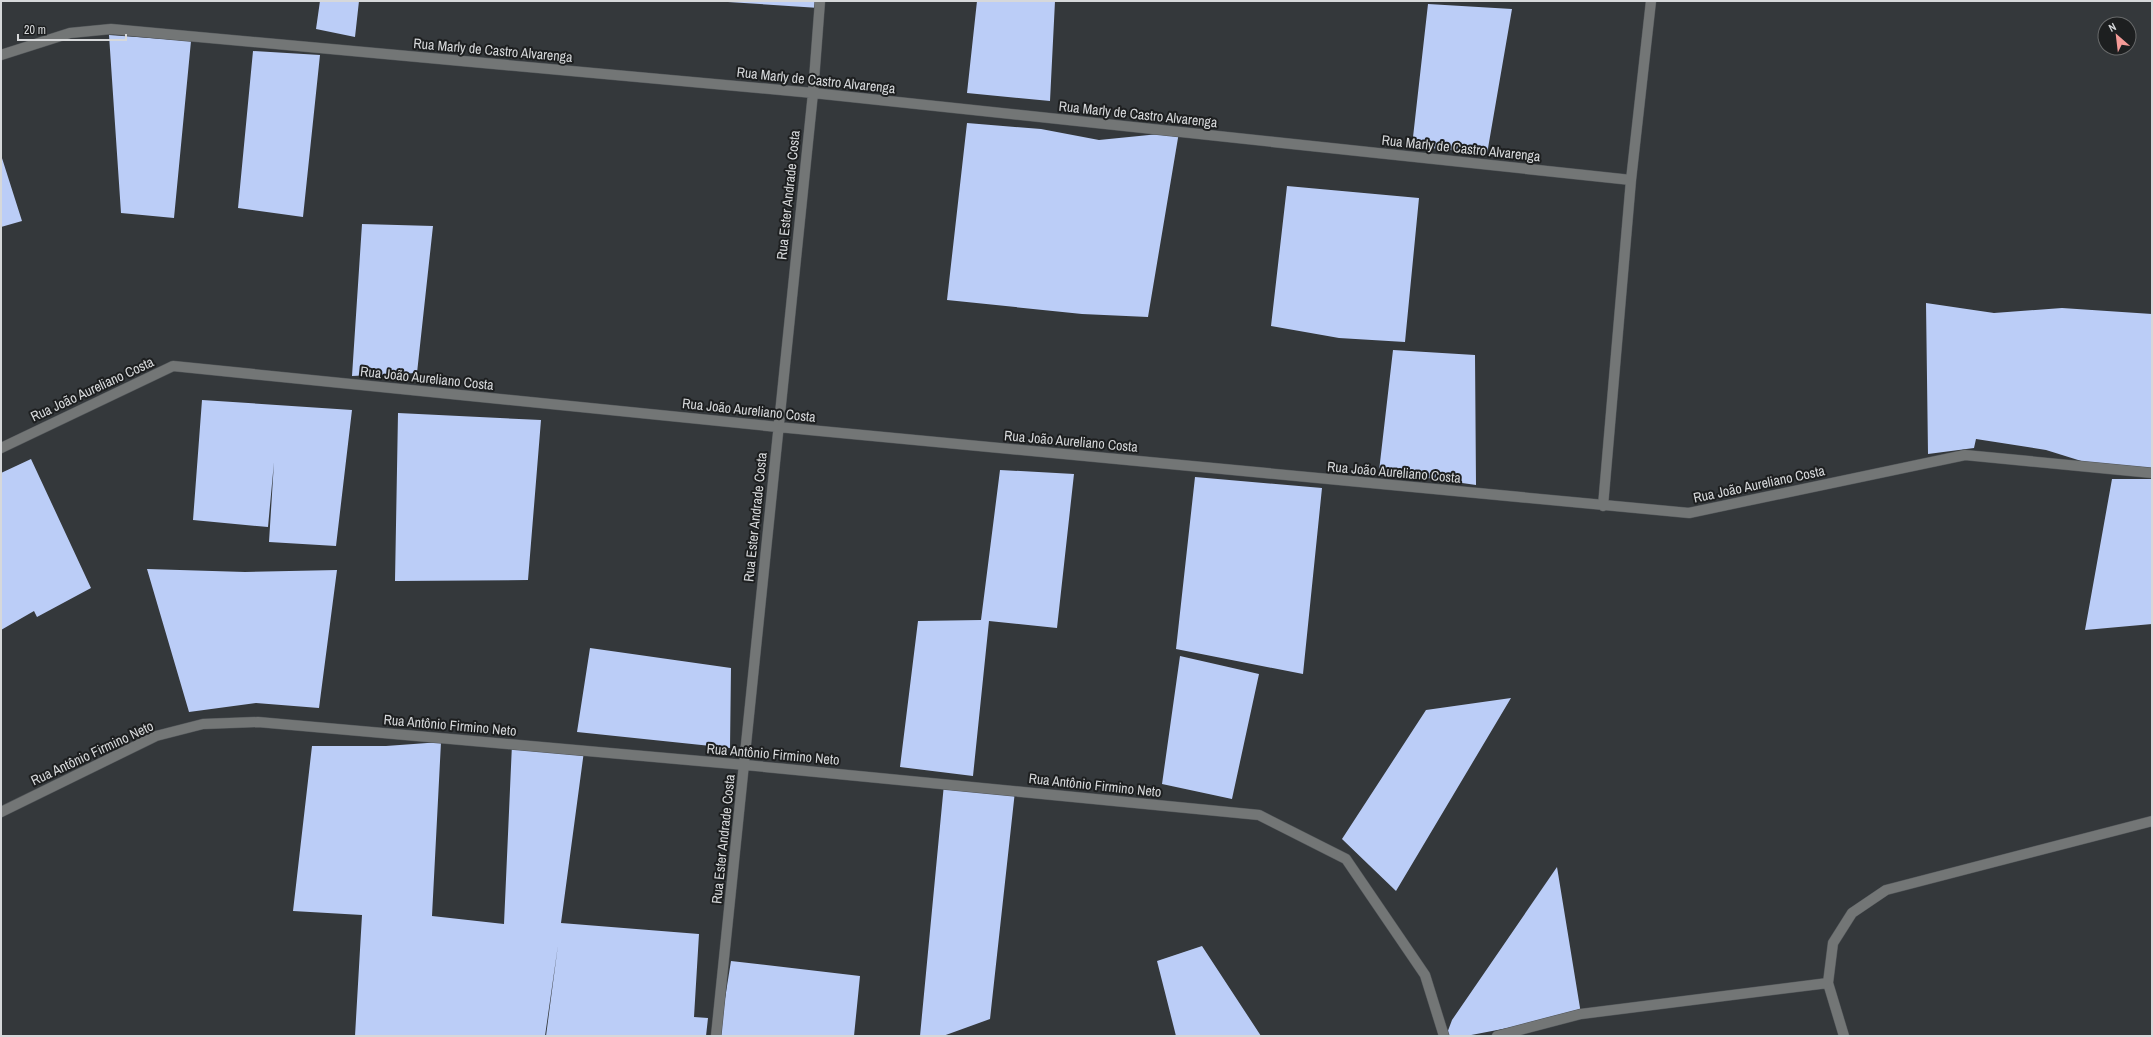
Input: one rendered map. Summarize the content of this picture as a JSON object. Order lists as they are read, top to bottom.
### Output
{
  "streets": {
    "street": [
      "Rua Marly de Castro Alvarenga",
      "Rua Ester Andrade Costa",
      "Rua João Aureliano Costa",
      "Rua Antônio Firmino Neto"
    ]
  },
  "crossings": [
    ["Rua Marly de Castro Alvarenga", "Rua Ester Andrade Costa"],
    ["Rua Ester Andrade Costa", "Rua João Aureliano Costa"],
    ["Rua Ester Andrade Costa", "Rua Antônio Firmino Neto"]
  ],
  "scale_bar": "20 m",
  "north": "top left"
}
